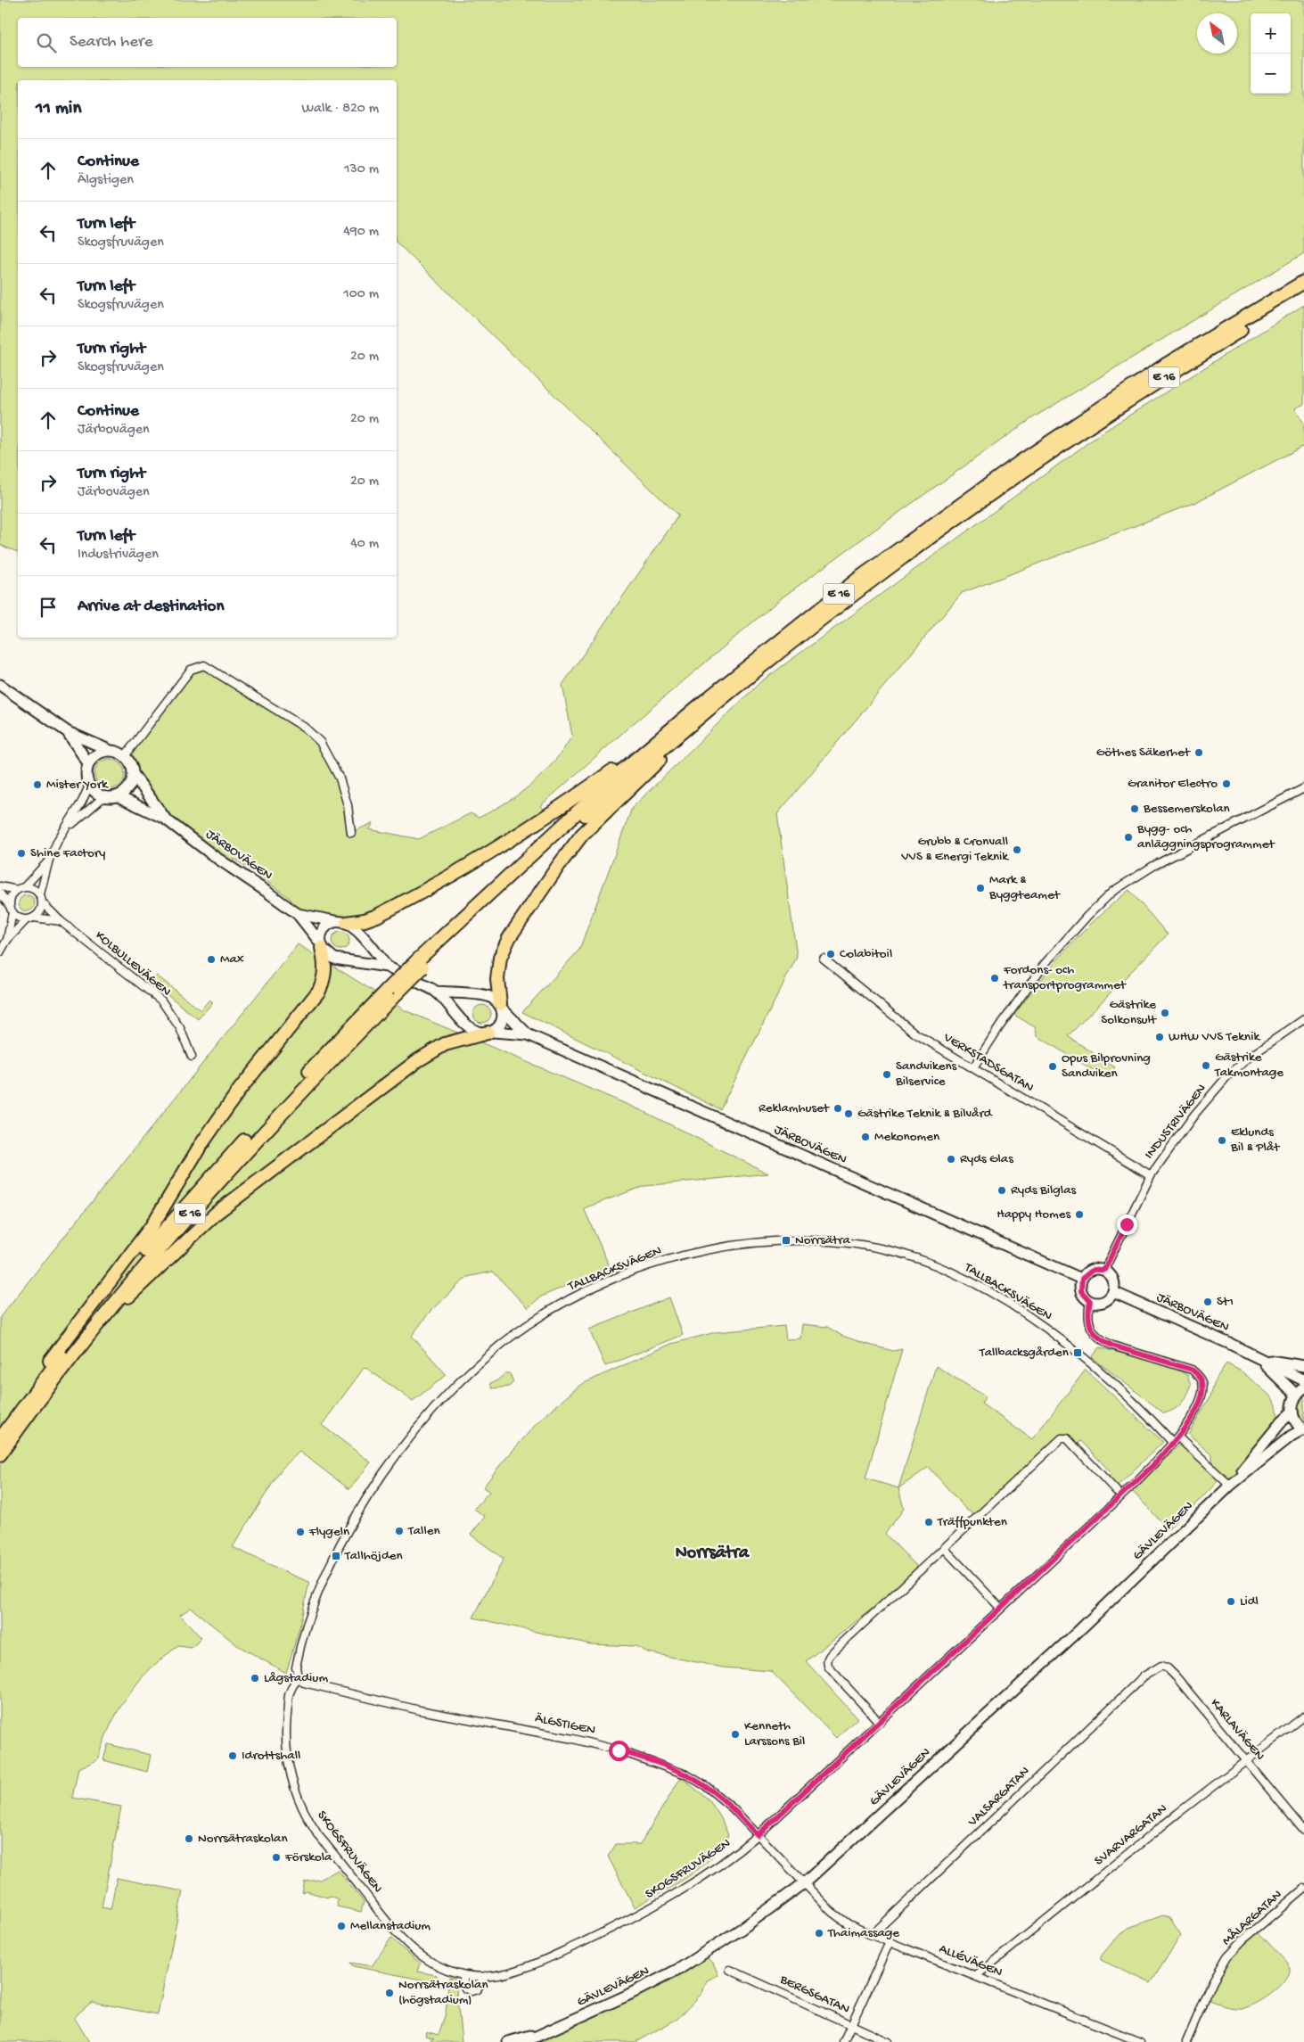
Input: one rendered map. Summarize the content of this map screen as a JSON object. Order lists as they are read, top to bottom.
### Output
{
  "streets": {
    "highway": ["E 16"],
    "main road": ["JÄRBOVÄGEN", "GÄVLEVÄGEN"],
    "street": [
      "KOLBULLEVÄGEN",
      "VERKSTADSGATAN",
      "INDUSTRIVÄGEN",
      "TALLBACKSVÄGEN",
      "ÄLGSTIGEN",
      "KARLAVÄGEN",
      "VALSARGATAN",
      "SVARVARGATAN",
      "SKOGSFRUVÄGEN",
      "MÅLARGATAN",
      "ALLÉVÄGEN",
      "BERGSGATAN"
    ]
  },
  "crossings": [
    ["JÄRBOVÄGEN", "INDUSTRIVÄGEN"],
    ["JÄRBOVÄGEN", "SKOGSFRUVÄGEN"],
    ["VERKSTADSGATAN", "INDUSTRIVÄGEN"],
    ["INDUSTRIVÄGEN", "SKOGSFRUVÄGEN"],
    ["TALLBACKSVÄGEN", "ÄLGSTIGEN"],
    ["TALLBACKSVÄGEN", "SKOGSFRUVÄGEN"],
    ["GÄVLEVÄGEN", "ÄLGSTIGEN"],
    ["GÄVLEVÄGEN", "ALLÉVÄGEN"],
    ["ÄLGSTIGEN", "SKOGSFRUVÄGEN"],
    ["ÄLGSTIGEN", "ALLÉVÄGEN"],
    ["KARLAVÄGEN", "VALSARGATAN"],
    ["KARLAVÄGEN", "SVARVARGATAN"],
    ["VALSARGATAN", "ALLÉVÄGEN"],
    ["SVARVARGATAN", "ALLÉVÄGEN"]
  ],
  "districts": ["Norrsätra"],
  "places": {
    "other": [
      "Göthes Säkerhet",
      "Granitor Electro",
      "Mister York",
      "Bessemerskolan",
      "Bygg- och anläggningsprogrammet",
      "Grubb & Cronvall VVS & Energi Teknik",
      "Shine Factory",
      "Mark & Byggteamet",
      "Colabitoil",
      "Max",
      "Fordons- och transportprogrammet",
      "Gästrike Solkonsult",
      "WHW VVS Teknik",
      "Gästrike Takmontage",
      "Opus Bilprovning Sandviken",
      "Sandvikens Bilservice",
      "Reklamhuset",
      "Gästrike Teknik & Bilvård",
      "Mekonomen",
      "Eklunds Bil & Plåt",
      "Ryds Glas",
      "Ryds Bilglas",
      "Happy Homes",
      "St1",
      "Träffpunkten",
      "Tallen",
      "Flygeln",
      "Lidl",
      "Lågstadium",
      "Kenneth Larssons Bil",
      "Idrottshall",
      "Norrsätraskolan",
      "Förskola",
      "Mellanstadium",
      "Thaimassage",
      "Norrsätraskolan (högstadium)"
    ],
    "transit": ["Norrsätra", "Tallbacksgården", "Tallhöjden"]
  },
  "north": "top left",
  "page": {
    "map_buttons": ["+", "−"],
    "search": "Search here",
    "heading": ["11 min", "Walk · 820 m"],
    "list": [
      ["Continue", "Älgstigen", "130 m"],
      ["Turn left", "Skogsfruvägen", "490 m"],
      ["Turn left", "Skogsfruvägen", "100 m"],
      ["Turn right", "Skogsfruvägen", "20 m"],
      ["Continue", "Järbovägen", "20 m"],
      ["Turn right", "Järbovägen", "20 m"],
      ["Turn left", "Industrivägen", "40 m"],
      "Arrive at destination"
    ]
  }
}
